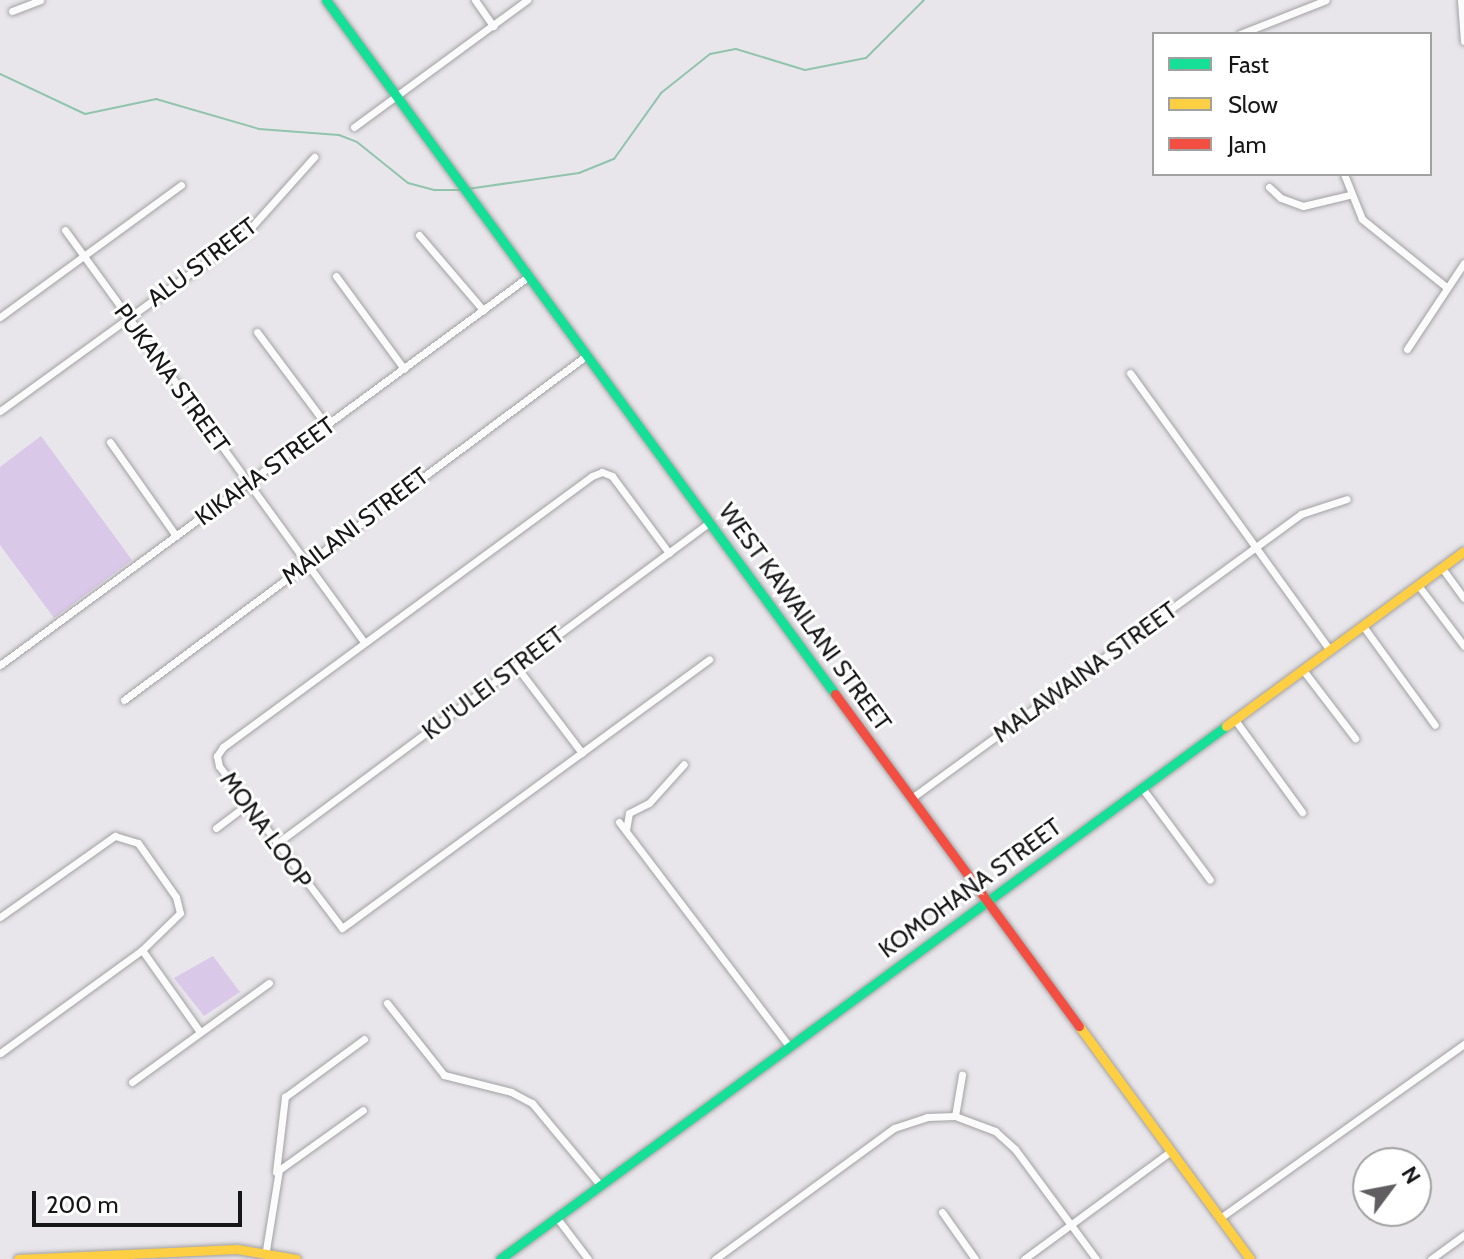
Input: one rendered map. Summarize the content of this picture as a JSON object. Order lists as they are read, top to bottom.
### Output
{
  "streets": {
    "street": [
      "ALU STREET",
      "PUKANA STREET",
      "KIKAHA STREET",
      "MAILANI STREET",
      "WEST KAWAILANI STREET",
      "MALAWAINA STREET",
      "KU'ULEI STREET",
      "MONA LOOP",
      "KOMOHANA STREET"
    ]
  },
  "crossings": [
    ["ALU STREET", "PUKANA STREET"],
    ["PUKANA STREET", "KIKAHA STREET"],
    ["PUKANA STREET", "MAILANI STREET"],
    ["PUKANA STREET", "MONA LOOP"],
    ["KIKAHA STREET", "WEST KAWAILANI STREET"],
    ["MAILANI STREET", "WEST KAWAILANI STREET"],
    ["WEST KAWAILANI STREET", "MALAWAINA STREET"],
    ["WEST KAWAILANI STREET", "KU'ULEI STREET"],
    ["WEST KAWAILANI STREET", "KOMOHANA STREET"],
    ["KU'ULEI STREET", "MONA LOOP"]
  ],
  "legend": ["Fast", "Slow", "Jam"],
  "scale_bar": "200 m",
  "north": "top right"
}
